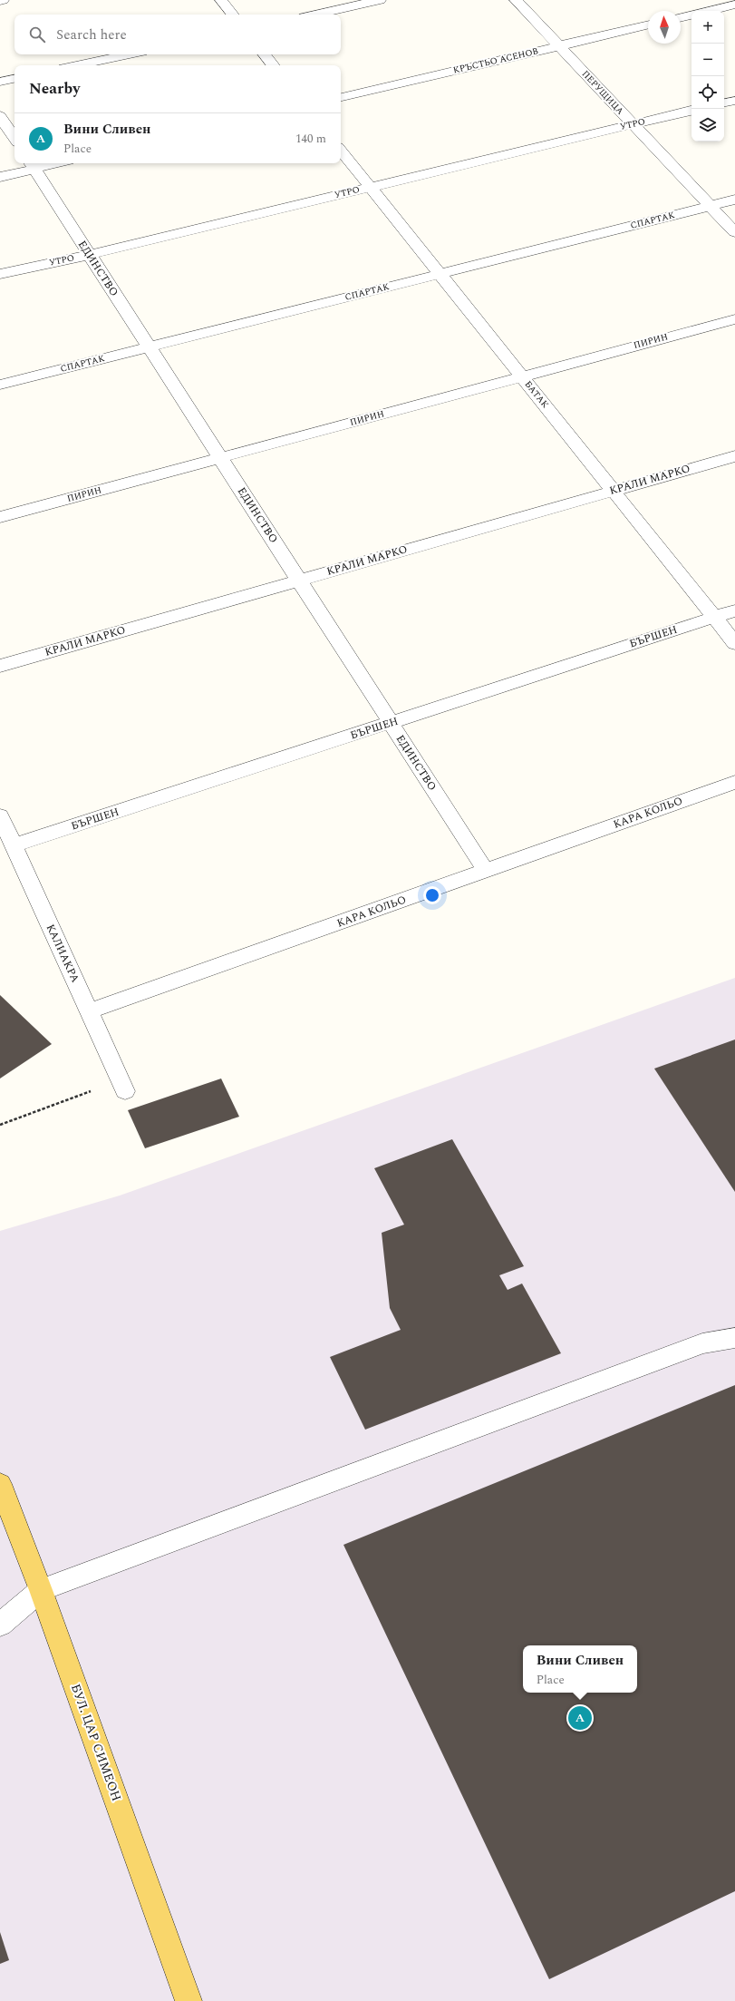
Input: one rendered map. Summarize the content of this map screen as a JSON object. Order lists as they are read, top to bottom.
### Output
{
  "streets": {
    "main road": ["БУЛ. ЦАР СИМЕОН"],
    "street": [
      "КРЪСТЬО АСЕНОВ",
      "ПЕРУЩИЦА",
      "УТРО",
      "СПАРТАК",
      "ЕДИНСТВО",
      "ПИРИН",
      "БАТАК",
      "КРАЛИ МАРКО",
      "БЪРШЕН",
      "КАРА КОЛЬО",
      "КАЛИАКРА"
    ]
  },
  "crossings": [
    ["КРЪСТЬО АСЕНОВ", "ПЕРУЩИЦА"],
    ["ПЕРУЩИЦА", "УТРО"],
    ["ПЕРУЩИЦА", "СПАРТАК"],
    ["УТРО", "ЕДИНСТВО"],
    ["УТРО", "БАТАК"],
    ["СПАРТАК", "ЕДИНСТВО"],
    ["СПАРТАК", "БАТАК"],
    ["ЕДИНСТВО", "ПИРИН"],
    ["ЕДИНСТВО", "КРАЛИ МАРКО"],
    ["ЕДИНСТВО", "БЪРШЕН"],
    ["ЕДИНСТВО", "КАРА КОЛЬО"],
    ["ПИРИН", "БАТАК"],
    ["БАТАК", "КРАЛИ МАРКО"],
    ["БАТАК", "БЪРШЕН"],
    ["БЪРШЕН", "КАЛИАКРА"],
    ["КАРА КОЛЬО", "КАЛИАКРА"]
  ],
  "north": "top",
  "page": {
    "map_buttons": ["+", "−"],
    "search": "Search here",
    "heading": "Nearby",
    "list": [
      {
        "mark": "A",
        "name": "Вини Сливен",
        "note": "Place",
        "value": "140 m"
      }
    ],
    "popup": ["Вини Сливен", "Place"],
    "pins": "A"
  }
}
